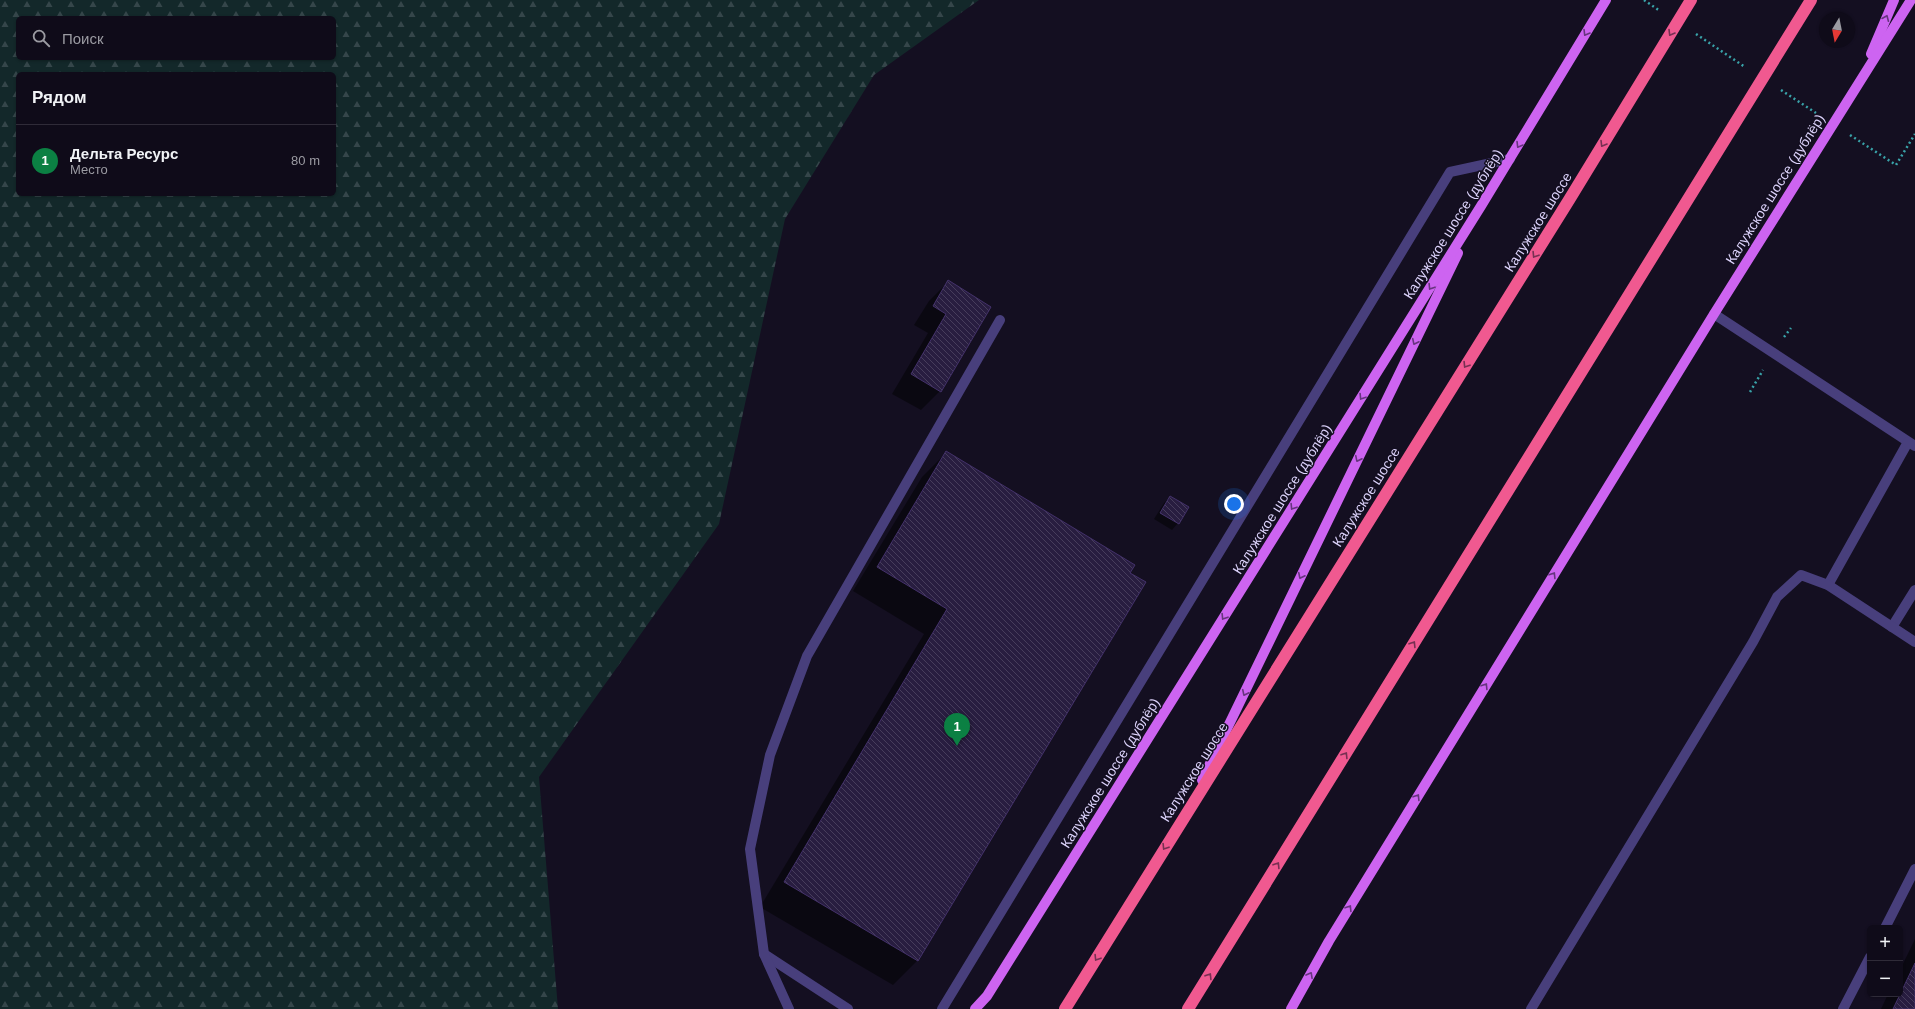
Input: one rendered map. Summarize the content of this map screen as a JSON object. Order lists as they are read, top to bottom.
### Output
{
  "streets": {
    "highway": ["Калужское шоссе"],
    "main road": ["Калужское шоссе (дублёр)"]
  },
  "north": "bottom",
  "page": {
    "search": "Поиск",
    "heading": "Рядом",
    "list": [
      {
        "mark": "1",
        "name": "Дельта Ресурс",
        "note": "Место",
        "value": "80 m"
      }
    ],
    "pins": "1",
    "map_buttons": ["+", "−"]
  }
}
